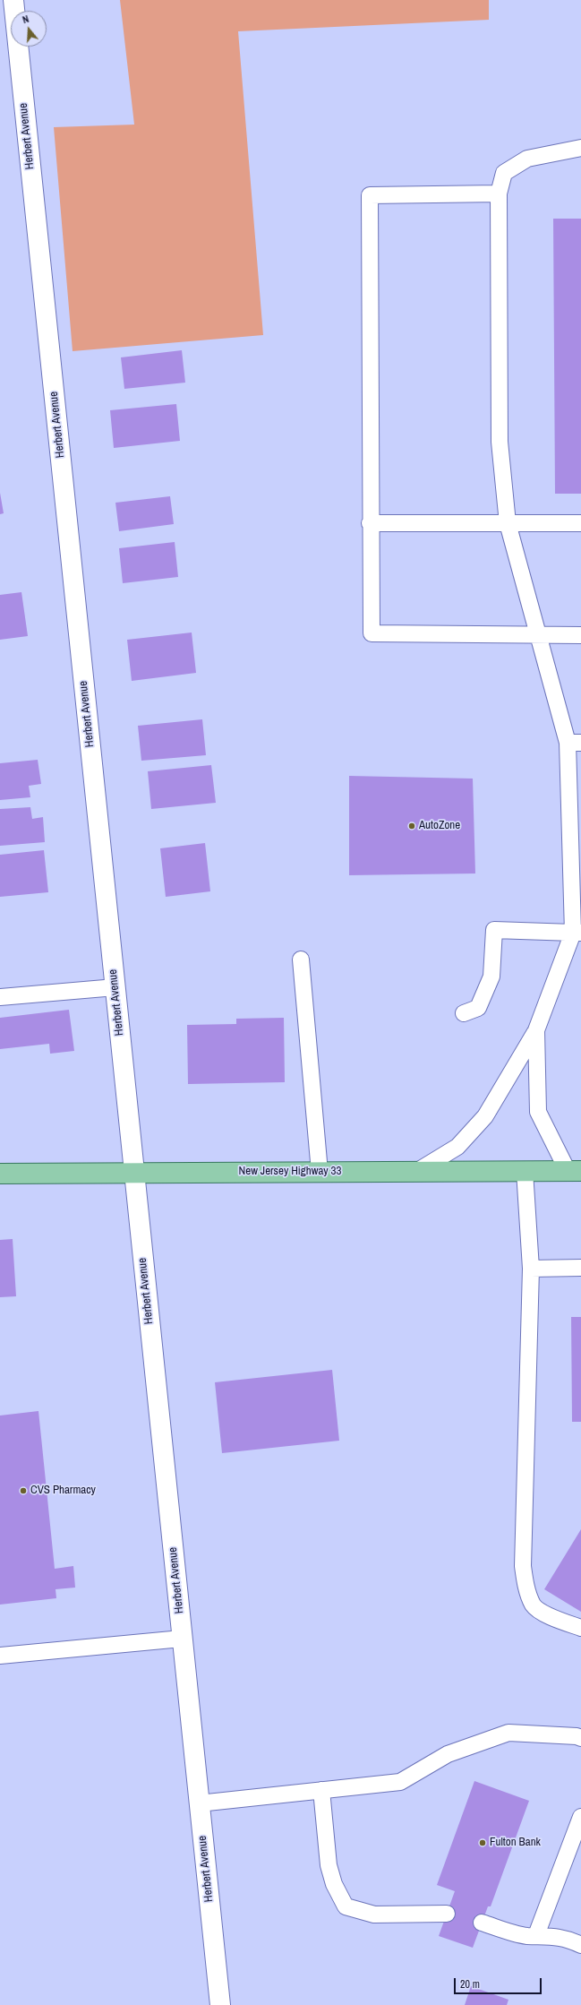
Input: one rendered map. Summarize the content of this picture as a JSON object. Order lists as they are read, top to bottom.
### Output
{
  "streets": {
    "main road": ["New Jersey Highway 33"],
    "street": ["Herbert Avenue"]
  },
  "crossings": [
    ["Herbert Avenue", "New Jersey Highway 33"]
  ],
  "places": ["AutoZone", "CVS Pharmacy", "Fulton Bank"],
  "scale_bar": "20 m",
  "north": "top"
}
